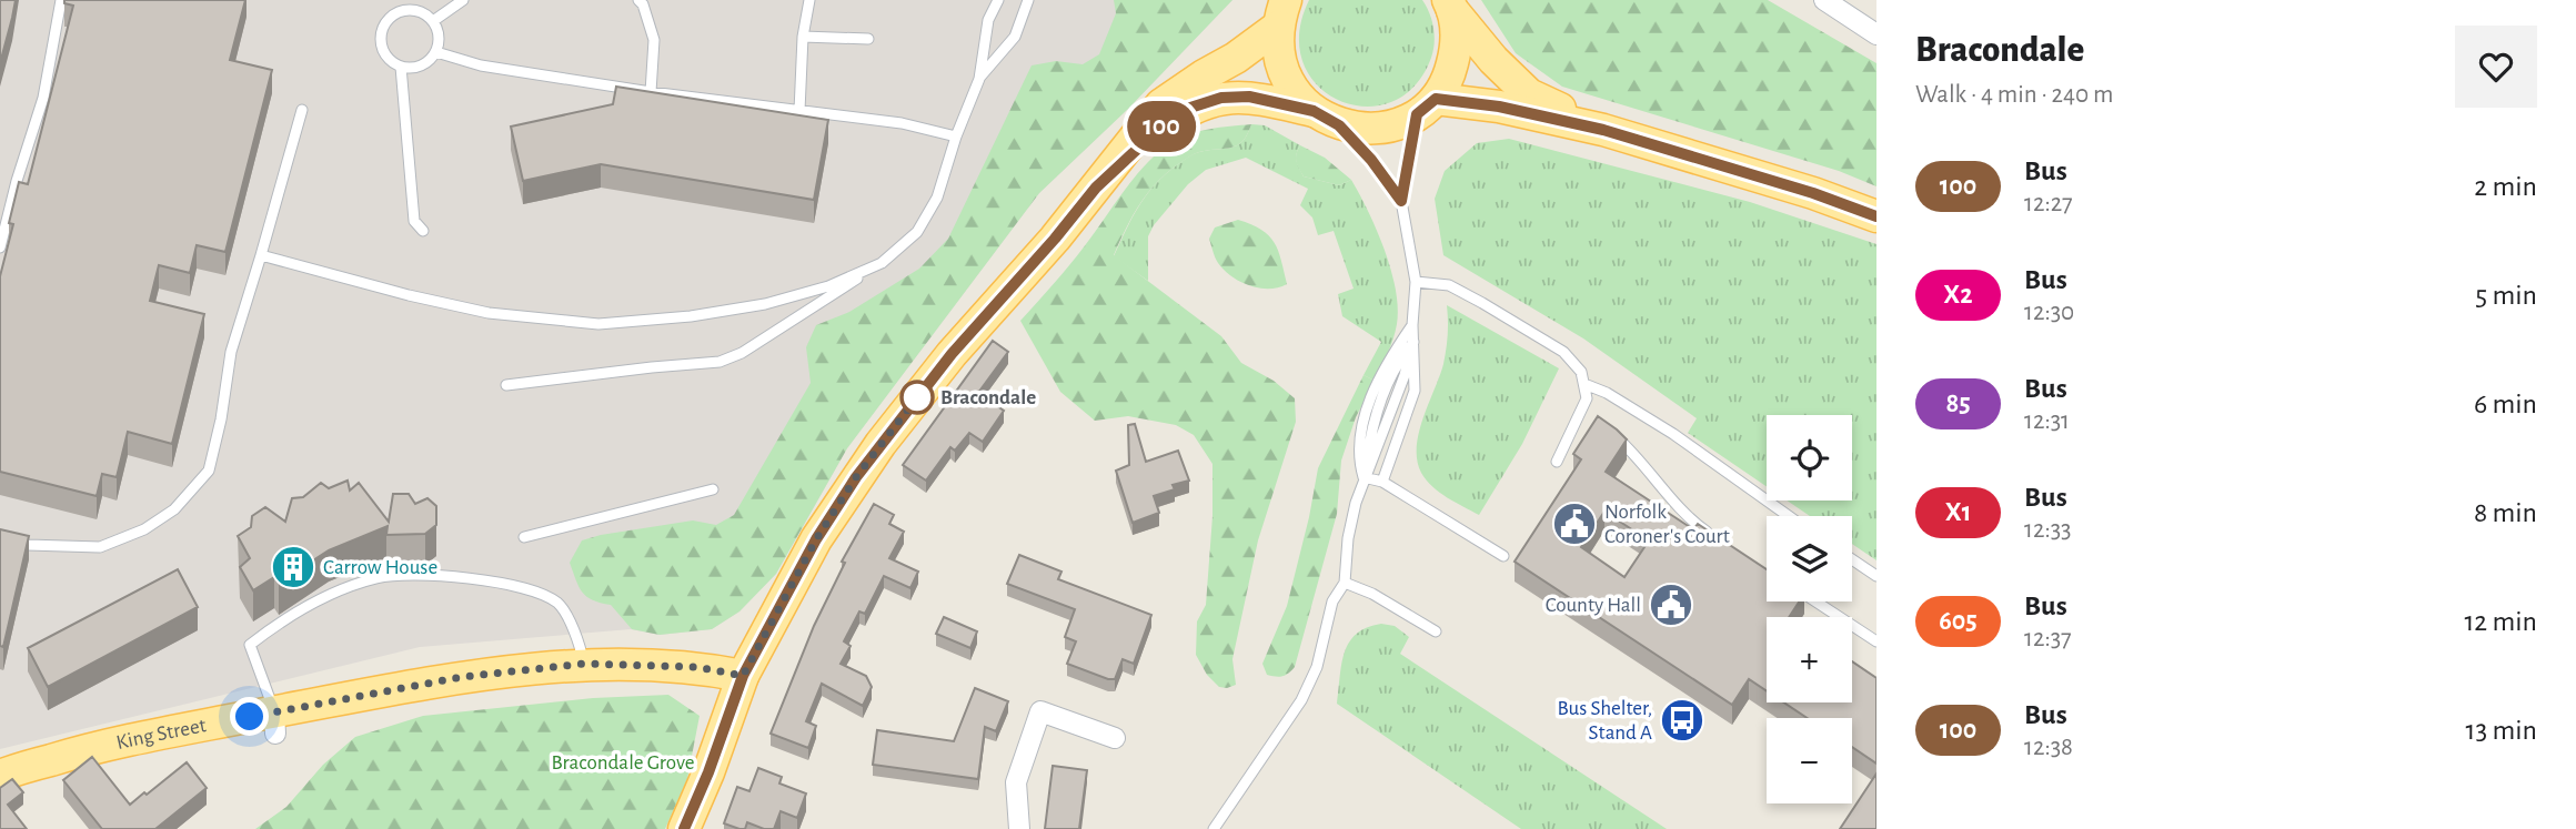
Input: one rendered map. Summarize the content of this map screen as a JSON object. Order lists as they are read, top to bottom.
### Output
{
  "streets": {
    "main road": ["King Street"]
  },
  "parks": ["Bracondale Grove"],
  "places": {
    "other": ["Bracondale"],
    "public building": ["Norfolk Coroner's Court", "County Hall"],
    "building": ["Carrow House"],
    "bus stop": ["Bus Shelter, Stand A"]
  },
  "lines": ["bus line 100"],
  "page": {
    "on_map": "100",
    "heading": ["Bracondale", "Walk · 4 min · 240 m"],
    "list": [
      {
        "mark": "100",
        "name": "Bus",
        "note": "12:27",
        "value": "2 min"
      },
      {
        "mark": "X2",
        "name": "Bus",
        "note": "12:30",
        "value": "5 min"
      },
      {
        "mark": "85",
        "name": "Bus",
        "note": "12:31",
        "value": "6 min"
      },
      {
        "mark": "X1",
        "name": "Bus",
        "note": "12:33",
        "value": "8 min"
      },
      {
        "mark": "605",
        "name": "Bus",
        "note": "12:37",
        "value": "12 min"
      },
      {
        "mark": "100",
        "name": "Bus",
        "note": "12:38",
        "value": "13 min"
      }
    ],
    "map_buttons": ["+", "−"]
  }
}
